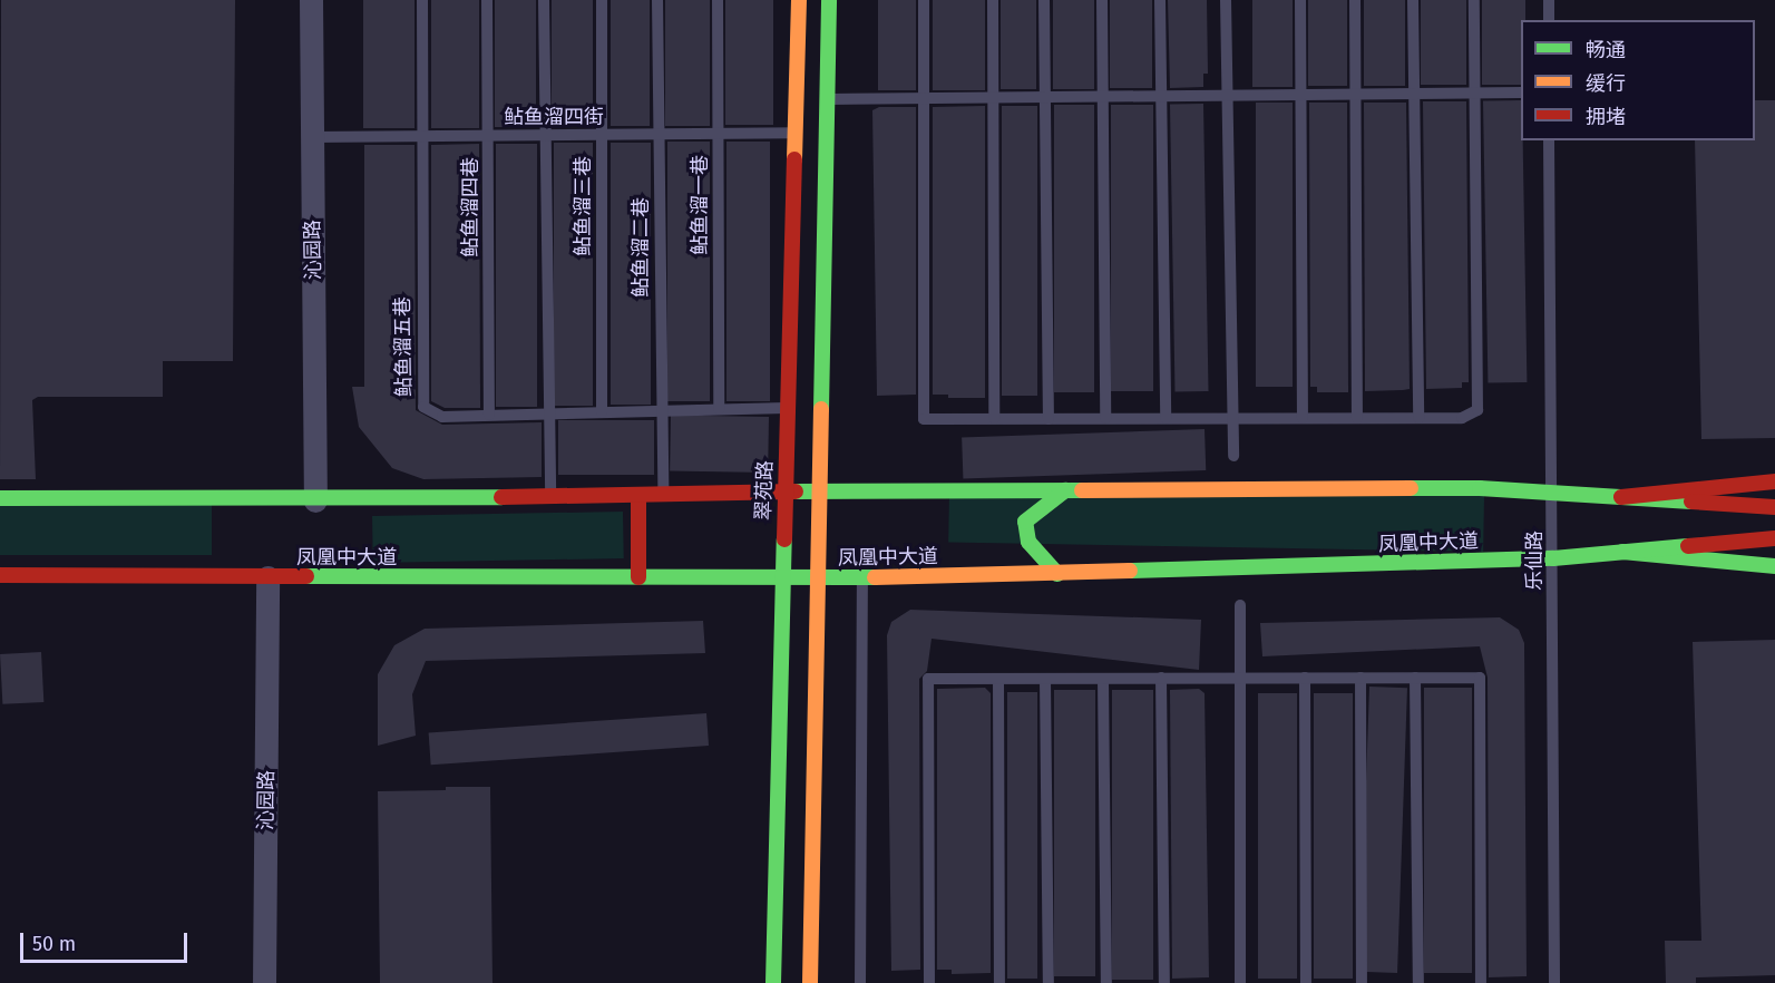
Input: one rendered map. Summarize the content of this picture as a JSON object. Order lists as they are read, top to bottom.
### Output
{
  "streets": {
    "main road": ["翠苑路", "凤凰中大道"],
    "street": ["沁园路"],
    "lane": [
      "鲇鱼溜四街",
      "鲇鱼溜一巷",
      "鲇鱼溜三巷",
      "鲇鱼溜四巷",
      "鲇鱼溜二巷",
      "鲇鱼溜五巷",
      "乐仙路"
    ]
  },
  "crossings": [
    ["鲇鱼溜四街", "鲇鱼溜一巷"],
    ["鲇鱼溜四街", "鲇鱼溜三巷"],
    ["鲇鱼溜四街", "鲇鱼溜四巷"],
    ["鲇鱼溜四街", "鲇鱼溜二巷"],
    ["鲇鱼溜四街", "沁园路"],
    ["鲇鱼溜四街", "鲇鱼溜五巷"],
    ["鲇鱼溜四街", "翠苑路"],
    ["鲇鱼溜一巷", "鲇鱼溜五巷"],
    ["鲇鱼溜三巷", "鲇鱼溜五巷"],
    ["鲇鱼溜四巷", "鲇鱼溜五巷"],
    ["鲇鱼溜二巷", "鲇鱼溜五巷"],
    ["沁园路", "凤凰中大道"],
    ["鲇鱼溜五巷", "翠苑路"],
    ["翠苑路", "凤凰中大道"],
    ["凤凰中大道", "乐仙路"]
  ],
  "legend": ["畅通", "缓行", "拥堵"],
  "scale_bar": "50 m"
}
